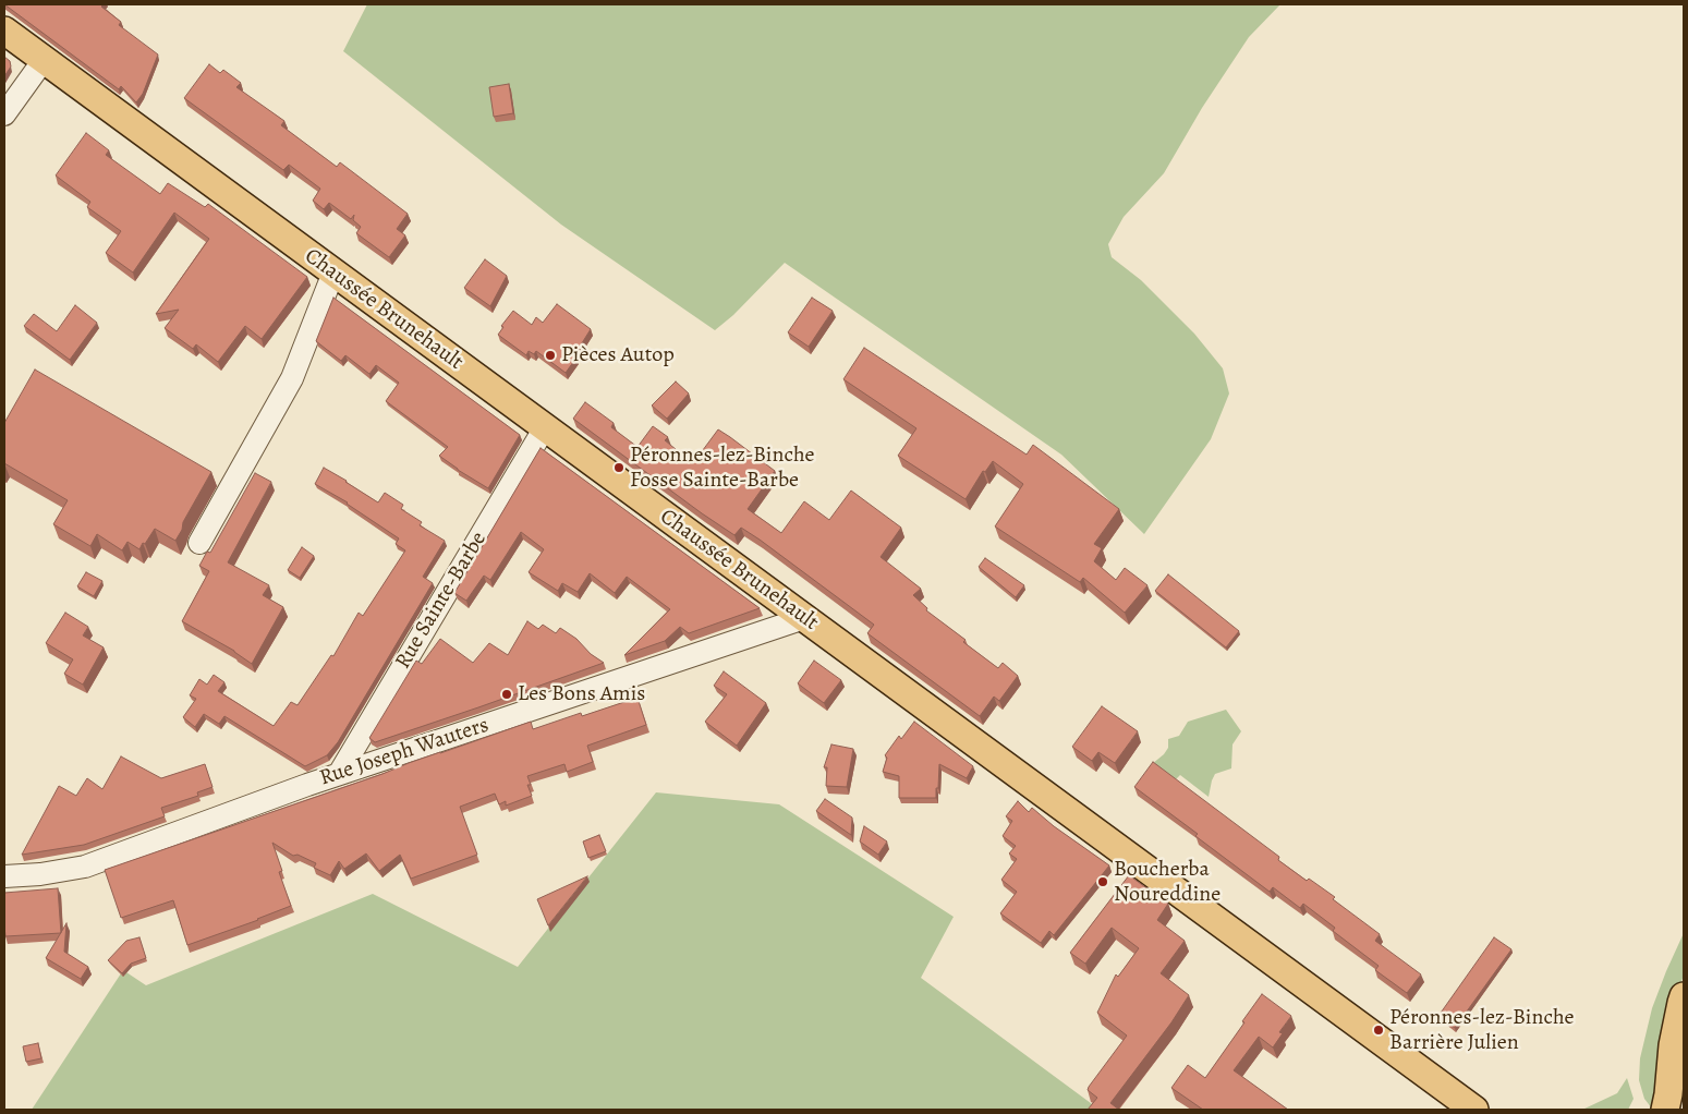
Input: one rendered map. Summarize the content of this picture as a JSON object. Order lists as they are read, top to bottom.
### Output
{
  "streets": {
    "main road": ["Chaussée Brunehault"],
    "street": ["Rue Sainte-Barbe", "Rue Joseph Wauters"]
  },
  "crossings": [
    ["Chaussée Brunehault", "Rue Sainte-Barbe"],
    ["Chaussée Brunehault", "Rue Joseph Wauters"],
    ["Rue Sainte-Barbe", "Rue Joseph Wauters"]
  ],
  "places": [
    "Pièces Autop",
    "Péronnes-lez-Binche Fosse Sainte-Barbe",
    "Les Bons Amis",
    "Boucherba Noureddine",
    "Péronnes-lez-Binche Barrière Julien"
  ]
}
